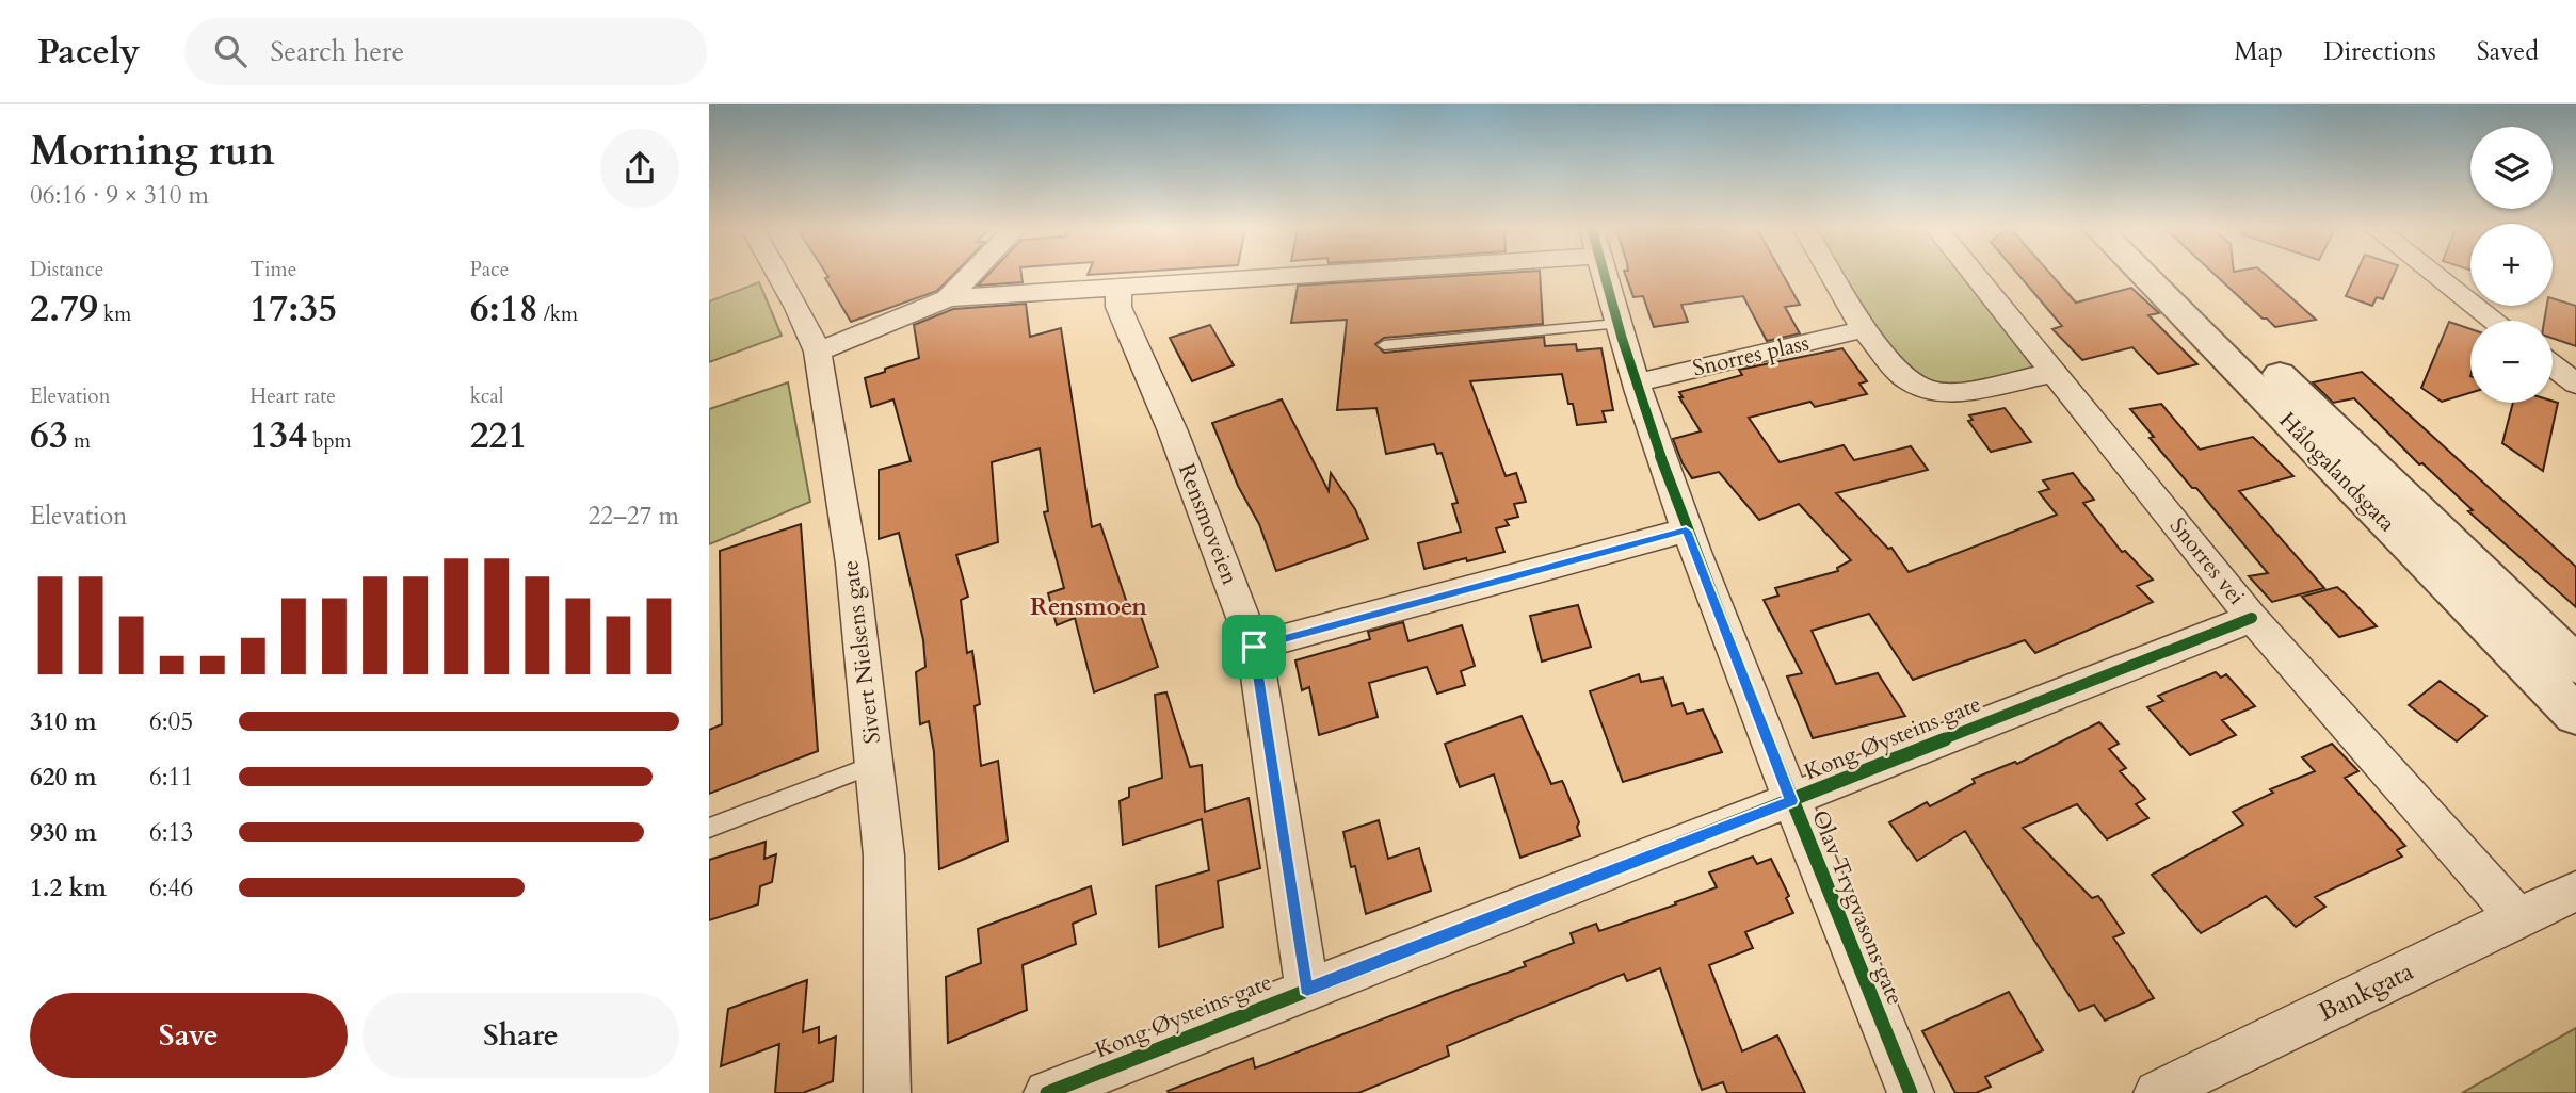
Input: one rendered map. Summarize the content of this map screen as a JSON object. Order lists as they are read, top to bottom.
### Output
{
  "streets": {
    "street": [
      "Snorres plass",
      "Hålogalandsgata",
      "Rensmoveien",
      "Snorres vei",
      "Sivert Nielsens gate",
      "Kong Øysteins gate",
      "Olav Trygvasons gate",
      "Bankgata"
    ]
  },
  "crossings": [
    ["Snorres plass", "Olav Trygvasons gate"],
    ["Rensmoveien", "Kong Øysteins gate"],
    ["Snorres vei", "Kong Øysteins gate"],
    ["Snorres vei", "Bankgata"],
    ["Kong Øysteins gate", "Olav Trygvasons gate"]
  ],
  "districts": ["Rensmoen"],
  "page": {
    "header": "Pacely",
    "search": "Search here",
    "nav": ["Map", "Directions", "Saved"],
    "heading": ["Morning run", "06:16 · 9 × 310 m"],
    "map_buttons": ["+", "−"],
    "stats": [
      ["Distance", "2.79 km"],
      ["Time", "17:35"],
      ["Pace", "6:18 /km"],
      ["Elevation", "63 m"],
      ["Heart rate", "134 bpm"],
      ["kcal", "221"]
    ],
    "chart": ["Elevation", "22–27 m"],
    "list": [
      {
        "name": "310 m",
        "note": "6:05"
      },
      {
        "name": "620 m",
        "note": "6:11"
      },
      {
        "name": "930 m",
        "note": "6:13"
      },
      {
        "name": "1.2 km",
        "note": "6:46"
      }
    ],
    "buttons": ["Save", "Share"]
  }
}
